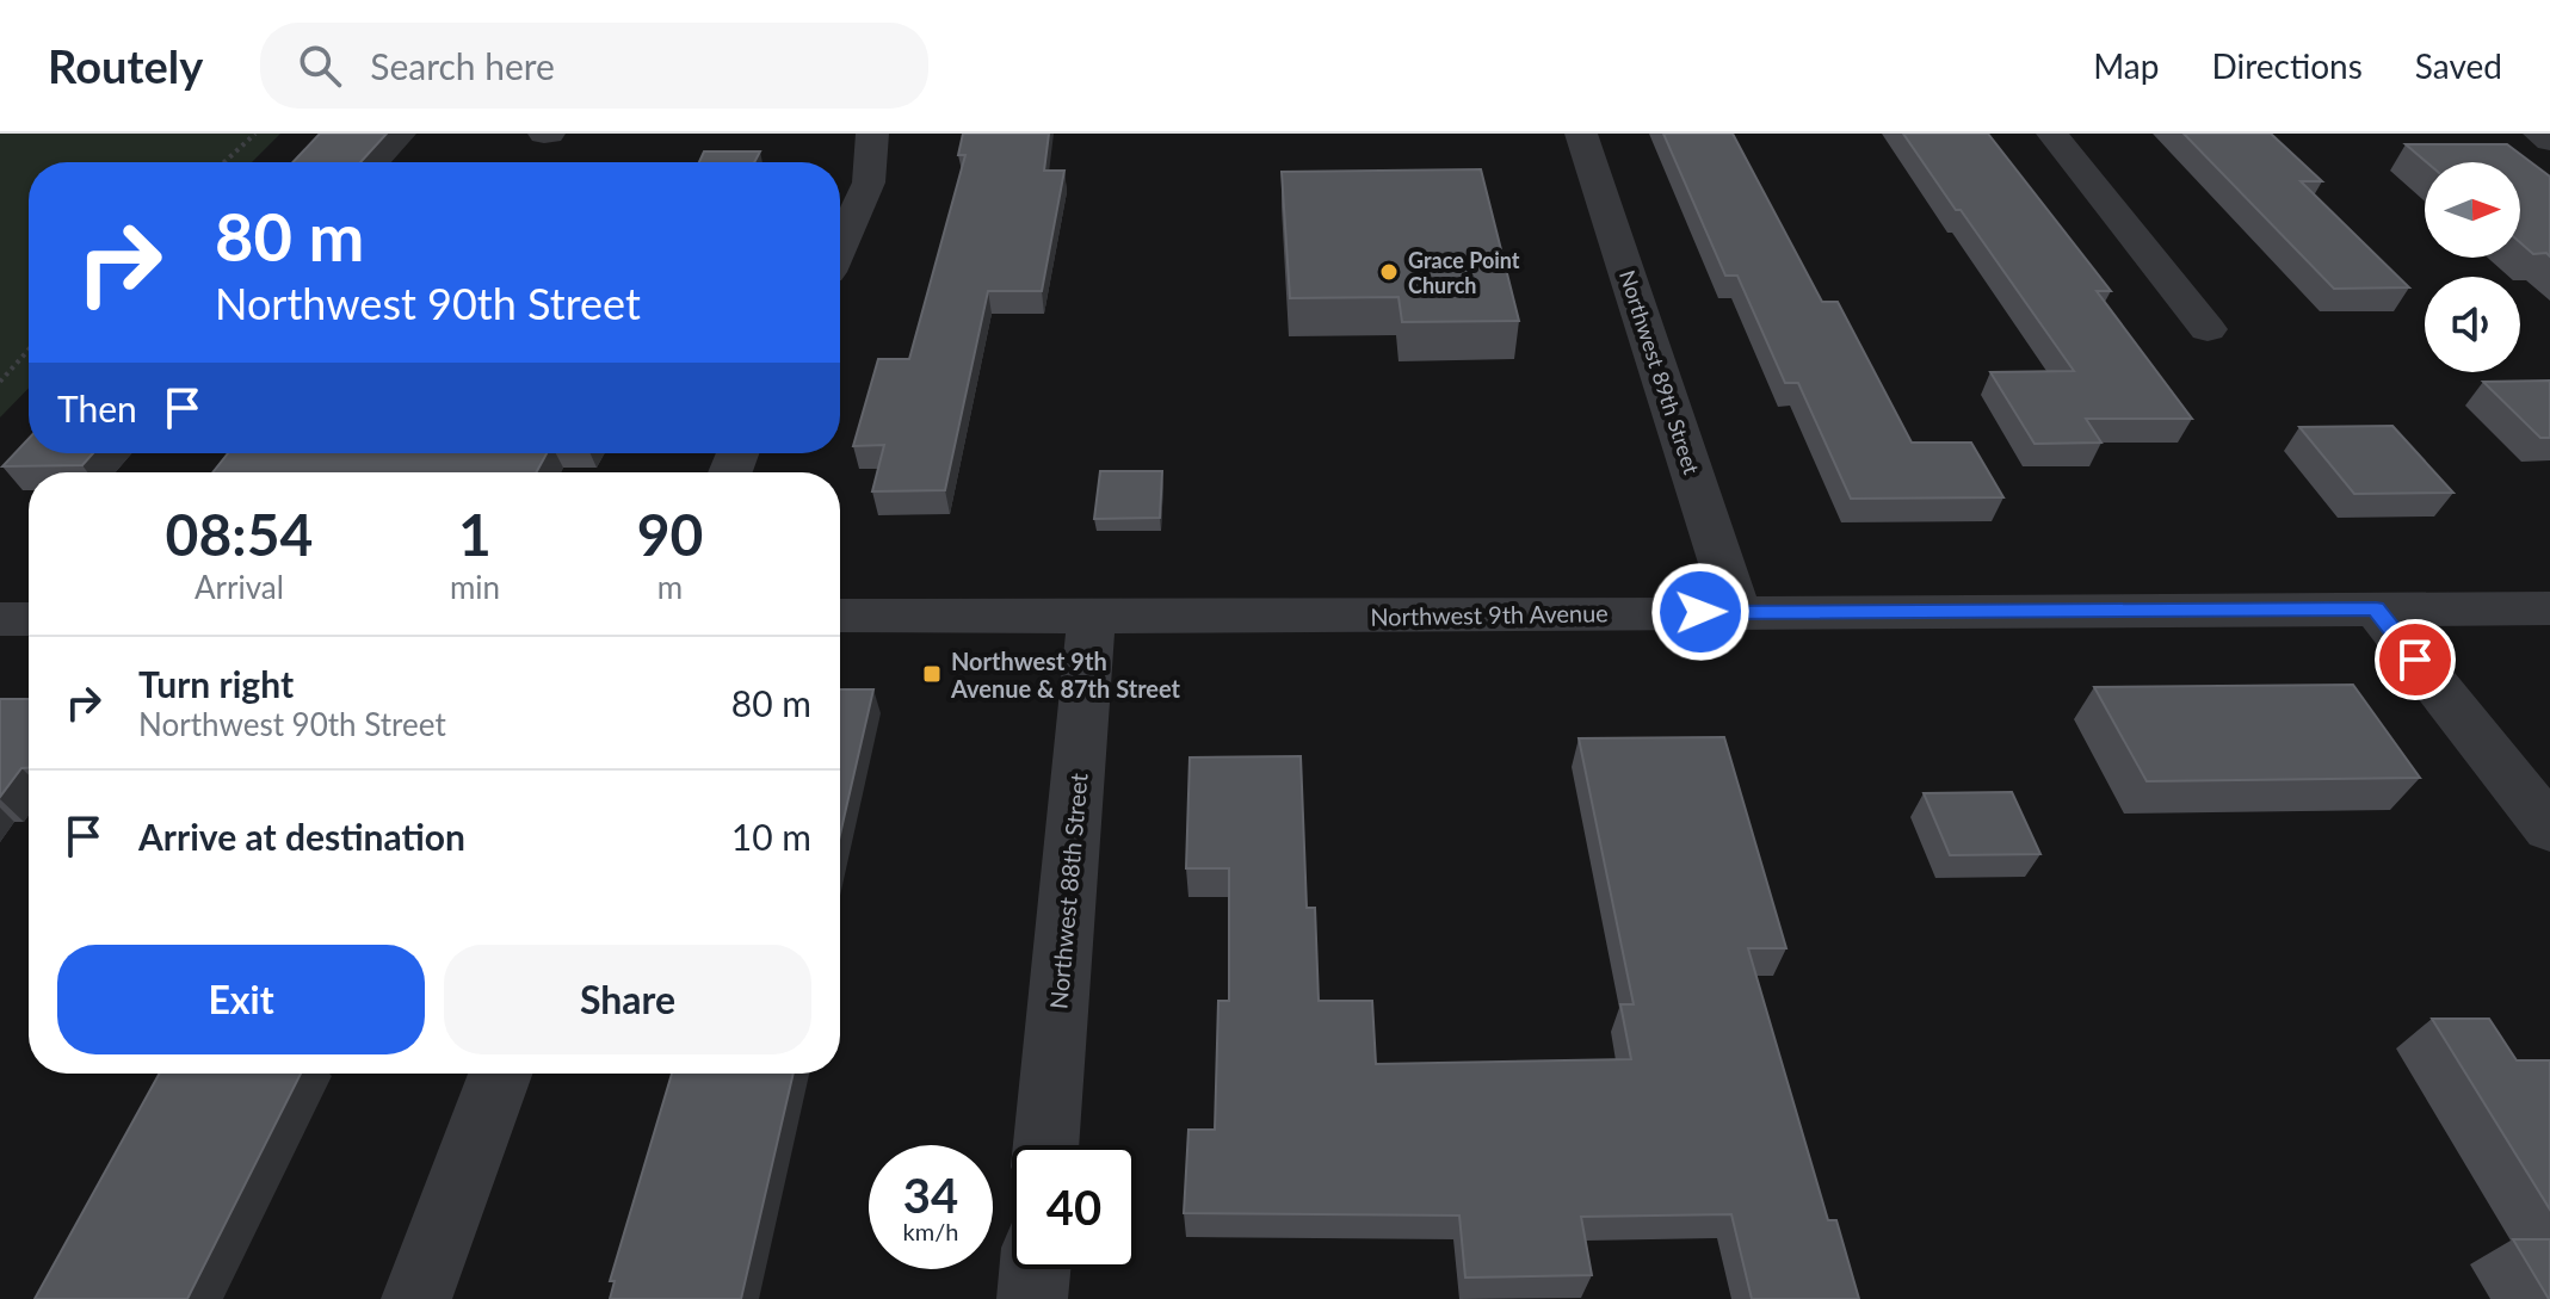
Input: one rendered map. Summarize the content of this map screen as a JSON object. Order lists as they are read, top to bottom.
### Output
{
  "streets": {
    "street": ["Northwest 89th Street", "Northwest 9th Avenue", "Northwest 88th Street"]
  },
  "crossings": [
    ["Northwest 89th Street", "Northwest 9th Avenue"],
    ["Northwest 9th Avenue", "Northwest 88th Street"]
  ],
  "places": {
    "other": ["Grace Point Church"],
    "transit": ["Northwest 9th Avenue & 87th Street"]
  },
  "north": "right",
  "page": {
    "header": "Routely",
    "search": "Search here",
    "nav": ["Map", "Directions", "Saved"],
    "turn": ["80 m", "Northwest 90th Street"],
    "then": "Then",
    "eta": [
      "08:54",
      "Arrival",
      "1",
      "min",
      "90",
      "m"
    ],
    "list": [
      {
        "name": "Turn right",
        "note": "Northwest 90th Street",
        "value": "80 m"
      },
      {
        "name": "Arrive at destination",
        "value": "10 m"
      }
    ],
    "buttons": ["Exit", "Share"],
    "speed": "34 km/h",
    "limit": "40"
  }
}
